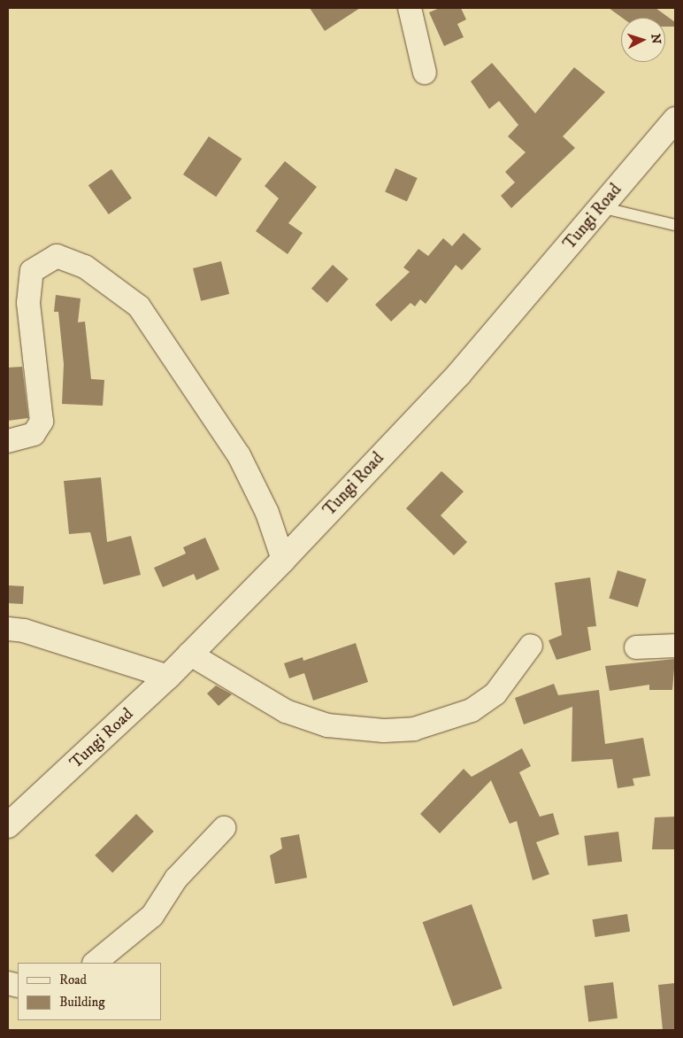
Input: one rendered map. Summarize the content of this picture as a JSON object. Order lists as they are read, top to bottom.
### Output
{
  "streets": {
    "main road": ["Tungi Road"]
  },
  "legend": ["Road", "Building"],
  "north": "right"
}
